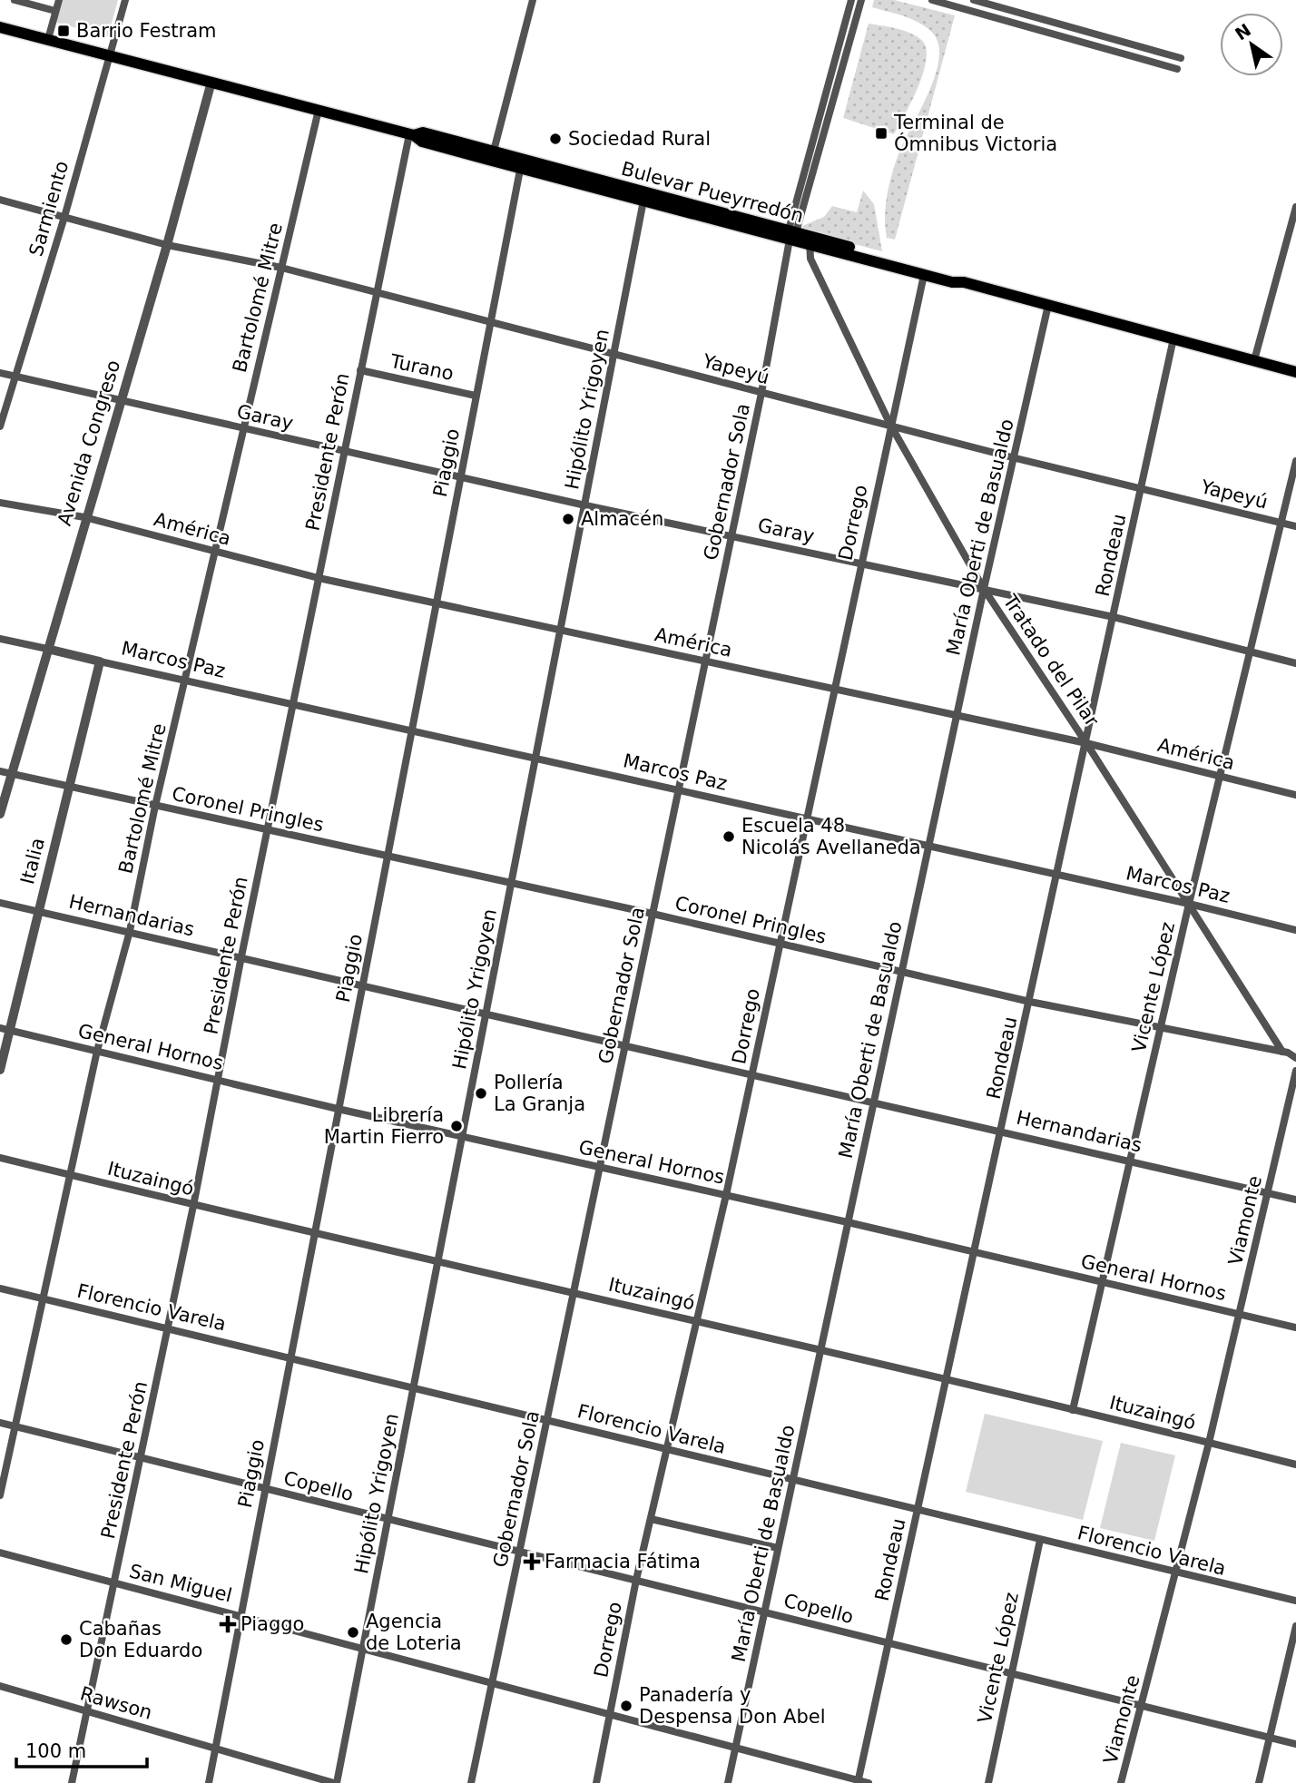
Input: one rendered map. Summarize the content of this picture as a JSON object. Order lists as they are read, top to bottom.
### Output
{
  "streets": {
    "main road": ["Bulevar Pueyrredón"],
    "street": [
      "Sarmiento",
      "Bartolomé Mitre",
      "Turano",
      "Yapeyú",
      "Hipólito Yrigoyen",
      "Garay",
      "Avenida Congreso",
      "Presidente Perón",
      "Piaggio",
      "Gobernador Sola",
      "Dorrego",
      "América",
      "María Oberti de Basualdo",
      "Rondeau",
      "Marcos Paz",
      "Tratado del Pilar",
      "Coronel Pringles",
      "Italia",
      "Hernandarias",
      "Vicente López",
      "General Hornos",
      "Ituzaingó",
      "Viamonte",
      "Florencio Varela",
      "Copello",
      "San Miguel",
      "Rawson"
    ]
  },
  "crossings": [
    ["Bulevar Pueyrredón", "Sarmiento"],
    ["Bulevar Pueyrredón", "Bartolomé Mitre"],
    ["Bulevar Pueyrredón", "Hipólito Yrigoyen"],
    ["Bulevar Pueyrredón", "Avenida Congreso"],
    ["Bulevar Pueyrredón", "Presidente Perón"],
    ["Bulevar Pueyrredón", "Piaggio"],
    ["Bulevar Pueyrredón", "Gobernador Sola"],
    ["Bulevar Pueyrredón", "Dorrego"],
    ["Bulevar Pueyrredón", "María Oberti de Basualdo"],
    ["Bulevar Pueyrredón", "Rondeau"],
    ["Bulevar Pueyrredón", "Tratado del Pilar"],
    ["Sarmiento", "Yapeyú"],
    ["Sarmiento", "Garay"],
    ["Bartolomé Mitre", "Yapeyú"],
    ["Bartolomé Mitre", "Garay"],
    ["Bartolomé Mitre", "América"],
    ["Bartolomé Mitre", "Marcos Paz"],
    ["Bartolomé Mitre", "Coronel Pringles"],
    ["Bartolomé Mitre", "Hernandarias"],
    ["Bartolomé Mitre", "General Hornos"],
    ["Bartolomé Mitre", "Ituzaingó"],
    ["Bartolomé Mitre", "Florencio Varela"],
    ["Bartolomé Mitre", "Copello"],
    ["Turano", "Presidente Perón"],
    ["Turano", "Piaggio"],
    ["Yapeyú", "Hipólito Yrigoyen"],
    ["Yapeyú", "Avenida Congreso"],
    ["Yapeyú", "Presidente Perón"],
    ["Yapeyú", "Piaggio"],
    ["Yapeyú", "Gobernador Sola"],
    ["Yapeyú", "Dorrego"],
    ["Yapeyú", "María Oberti de Basualdo"],
    ["Yapeyú", "Rondeau"],
    ["Yapeyú", "Tratado del Pilar"],
    ["Yapeyú", "Vicente López"],
    ["Hipólito Yrigoyen", "Garay"],
    ["Hipólito Yrigoyen", "América"],
    ["Hipólito Yrigoyen", "Marcos Paz"],
    ["Hipólito Yrigoyen", "Coronel Pringles"],
    ["Hipólito Yrigoyen", "Hernandarias"],
    ["Hipólito Yrigoyen", "General Hornos"],
    ["Hipólito Yrigoyen", "Ituzaingó"],
    ["Hipólito Yrigoyen", "Florencio Varela"],
    ["Hipólito Yrigoyen", "Copello"],
    ["Hipólito Yrigoyen", "San Miguel"],
    ["Hipólito Yrigoyen", "Rawson"],
    ["Garay", "Avenida Congreso"],
    ["Garay", "Presidente Perón"],
    ["Garay", "Piaggio"],
    ["Garay", "Gobernador Sola"],
    ["Garay", "Dorrego"],
    ["Garay", "María Oberti de Basualdo"],
    ["Garay", "Rondeau"],
    ["Garay", "Tratado del Pilar"],
    ["Garay", "Vicente López"],
    ["Avenida Congreso", "América"],
    ["Avenida Congreso", "Marcos Paz"],
    ["Avenida Congreso", "Coronel Pringles"],
    ["Presidente Perón", "América"],
    ["Presidente Perón", "Marcos Paz"],
    ["Presidente Perón", "Coronel Pringles"],
    ["Presidente Perón", "Hernandarias"],
    ["Presidente Perón", "General Hornos"],
    ["Presidente Perón", "Ituzaingó"],
    ["Presidente Perón", "Florencio Varela"],
    ["Presidente Perón", "Copello"],
    ["Presidente Perón", "San Miguel"],
    ["Presidente Perón", "Rawson"],
    ["Piaggio", "América"],
    ["Piaggio", "Marcos Paz"],
    ["Piaggio", "Coronel Pringles"],
    ["Piaggio", "Hernandarias"],
    ["Piaggio", "General Hornos"],
    ["Piaggio", "Ituzaingó"],
    ["Piaggio", "Florencio Varela"],
    ["Piaggio", "Copello"],
    ["Piaggio", "San Miguel"],
    ["Piaggio", "Rawson"],
    ["Gobernador Sola", "América"],
    ["Gobernador Sola", "Marcos Paz"],
    ["Gobernador Sola", "Coronel Pringles"],
    ["Gobernador Sola", "Hernandarias"],
    ["Gobernador Sola", "General Hornos"],
    ["Gobernador Sola", "Ituzaingó"],
    ["Gobernador Sola", "Florencio Varela"],
    ["Gobernador Sola", "Copello"],
    ["Gobernador Sola", "San Miguel"],
    ["Dorrego", "América"],
    ["Dorrego", "Marcos Paz"],
    ["Dorrego", "Tratado del Pilar"],
    ["Dorrego", "Coronel Pringles"],
    ["Dorrego", "Hernandarias"],
    ["Dorrego", "General Hornos"],
    ["Dorrego", "Ituzaingó"],
    ["Dorrego", "Florencio Varela"],
    ["Dorrego", "Copello"],
    ["Dorrego", "San Miguel"],
    ["América", "María Oberti de Basualdo"],
    ["América", "Rondeau"],
    ["América", "Tratado del Pilar"],
    ["América", "Vicente López"],
    ["María Oberti de Basualdo", "Marcos Paz"],
    ["María Oberti de Basualdo", "Tratado del Pilar"],
    ["María Oberti de Basualdo", "Coronel Pringles"],
    ["María Oberti de Basualdo", "Hernandarias"],
    ["María Oberti de Basualdo", "General Hornos"],
    ["María Oberti de Basualdo", "Ituzaingó"],
    ["María Oberti de Basualdo", "Florencio Varela"],
    ["María Oberti de Basualdo", "Copello"],
    ["María Oberti de Basualdo", "San Miguel"],
    ["Rondeau", "Marcos Paz"],
    ["Rondeau", "Tratado del Pilar"],
    ["Rondeau", "Coronel Pringles"],
    ["Rondeau", "Hernandarias"],
    ["Rondeau", "General Hornos"],
    ["Rondeau", "Ituzaingó"],
    ["Rondeau", "Florencio Varela"],
    ["Rondeau", "Copello"],
    ["Rondeau", "San Miguel"],
    ["Marcos Paz", "Tratado del Pilar"],
    ["Marcos Paz", "Italia"],
    ["Marcos Paz", "Vicente López"],
    ["Tratado del Pilar", "Coronel Pringles"],
    ["Tratado del Pilar", "Vicente López"],
    ["Coronel Pringles", "Italia"],
    ["Coronel Pringles", "Vicente López"],
    ["Italia", "Hernandarias"],
    ["Italia", "General Hornos"],
    ["Hernandarias", "Vicente López"],
    ["Hernandarias", "Viamonte"],
    ["Vicente López", "General Hornos"],
    ["Vicente López", "Ituzaingó"],
    ["Vicente López", "Florencio Varela"],
    ["Vicente López", "Copello"],
    ["General Hornos", "Viamonte"],
    ["Ituzaingó", "Viamonte"],
    ["Viamonte", "Florencio Varela"],
    ["Viamonte", "Copello"]
  ],
  "places": {
    "transit": ["Barrio Festram", "Terminal de Ómnibus Victoria"],
    "other": [
      "Sociedad Rural",
      "Almacén",
      "Escuela 48 Nicolás Avellaneda",
      "Pollería La Granja",
      "Librería Martin Fierro",
      "Agencia de Loteria",
      "Cabañas Don Eduardo",
      "Panadería y Despensa Don Abel"
    ],
    "health": ["Farmacia Fátima", "Piaggo"]
  },
  "scale_bar": "100 m",
  "north": "top left"
}
